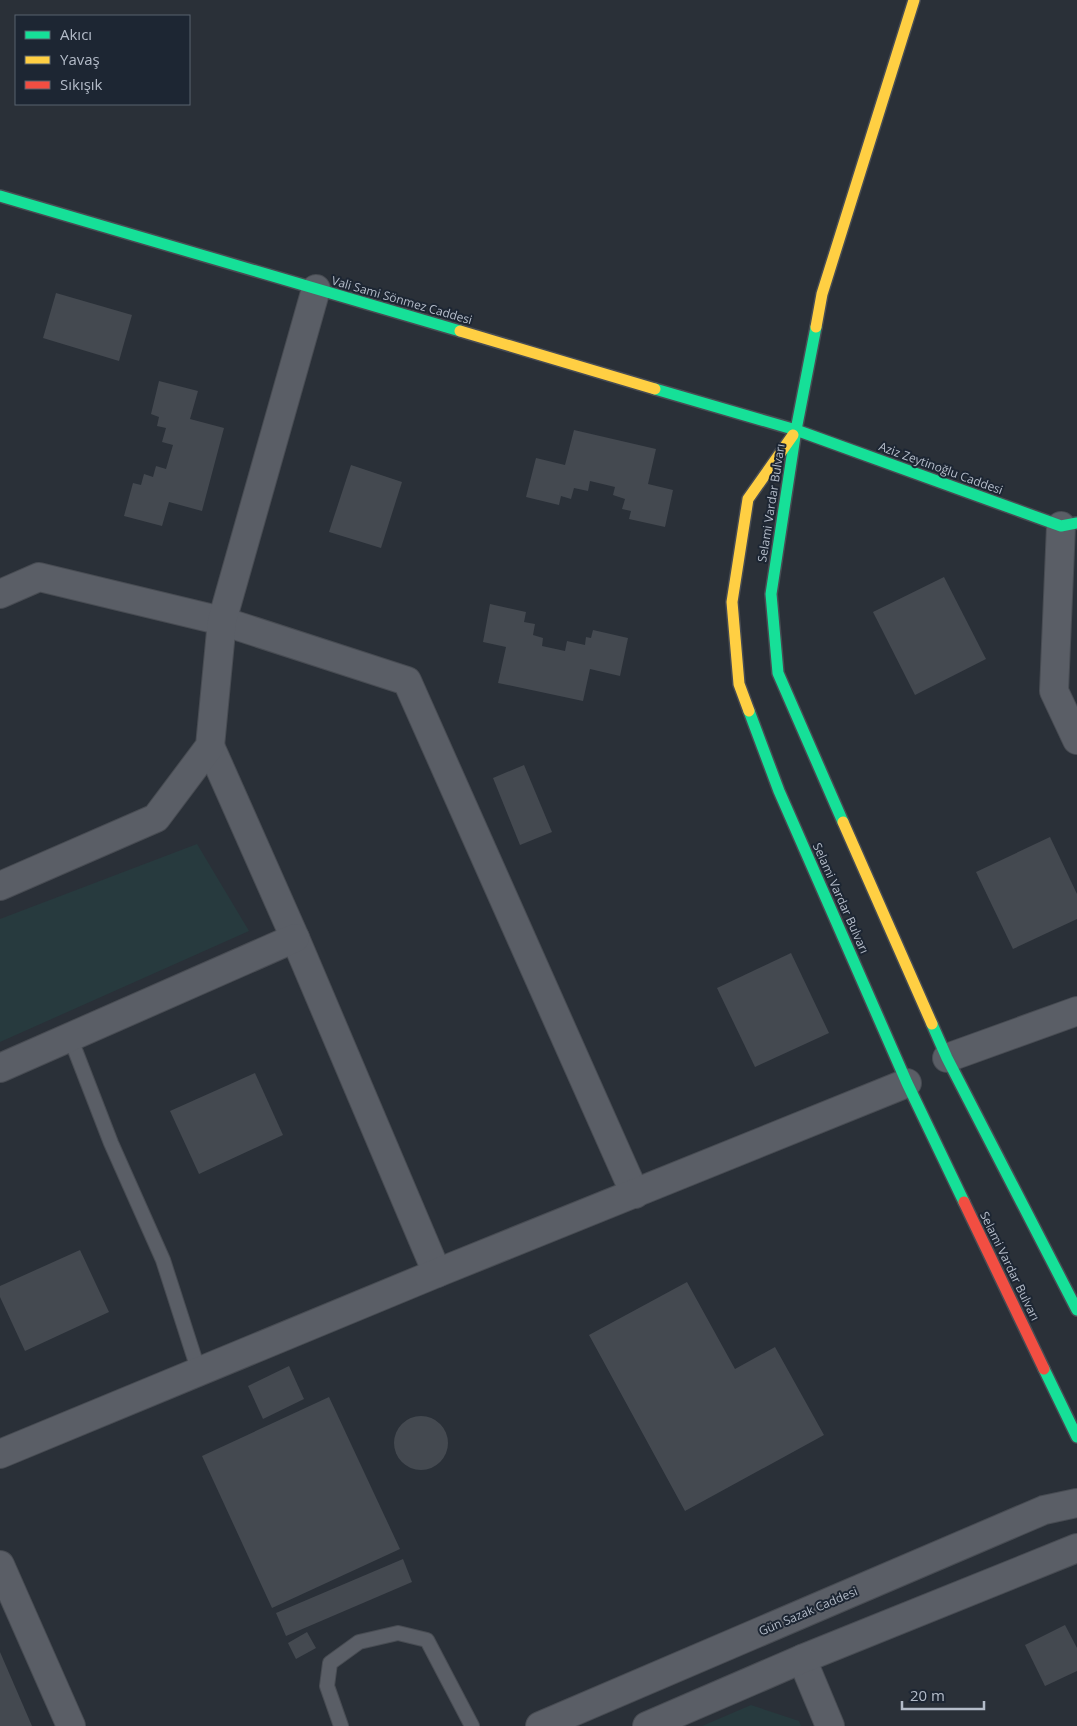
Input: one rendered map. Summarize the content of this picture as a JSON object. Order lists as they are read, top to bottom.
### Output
{
  "streets": {
    "street": [
      "Vali Sami Sönmez Caddesi",
      "Aziz Zeytinoğlu Caddesi",
      "Selami Vardar Bulvarı",
      "Gün Sazak Caddesi"
    ]
  },
  "crossings": [
    ["Vali Sami Sönmez Caddesi", "Aziz Zeytinoğlu Caddesi"],
    ["Vali Sami Sönmez Caddesi", "Selami Vardar Bulvarı"],
    ["Aziz Zeytinoğlu Caddesi", "Selami Vardar Bulvarı"]
  ],
  "legend": ["Akıcı", "Yavaş", "Sıkışık"],
  "scale_bar": "20 m"
}
